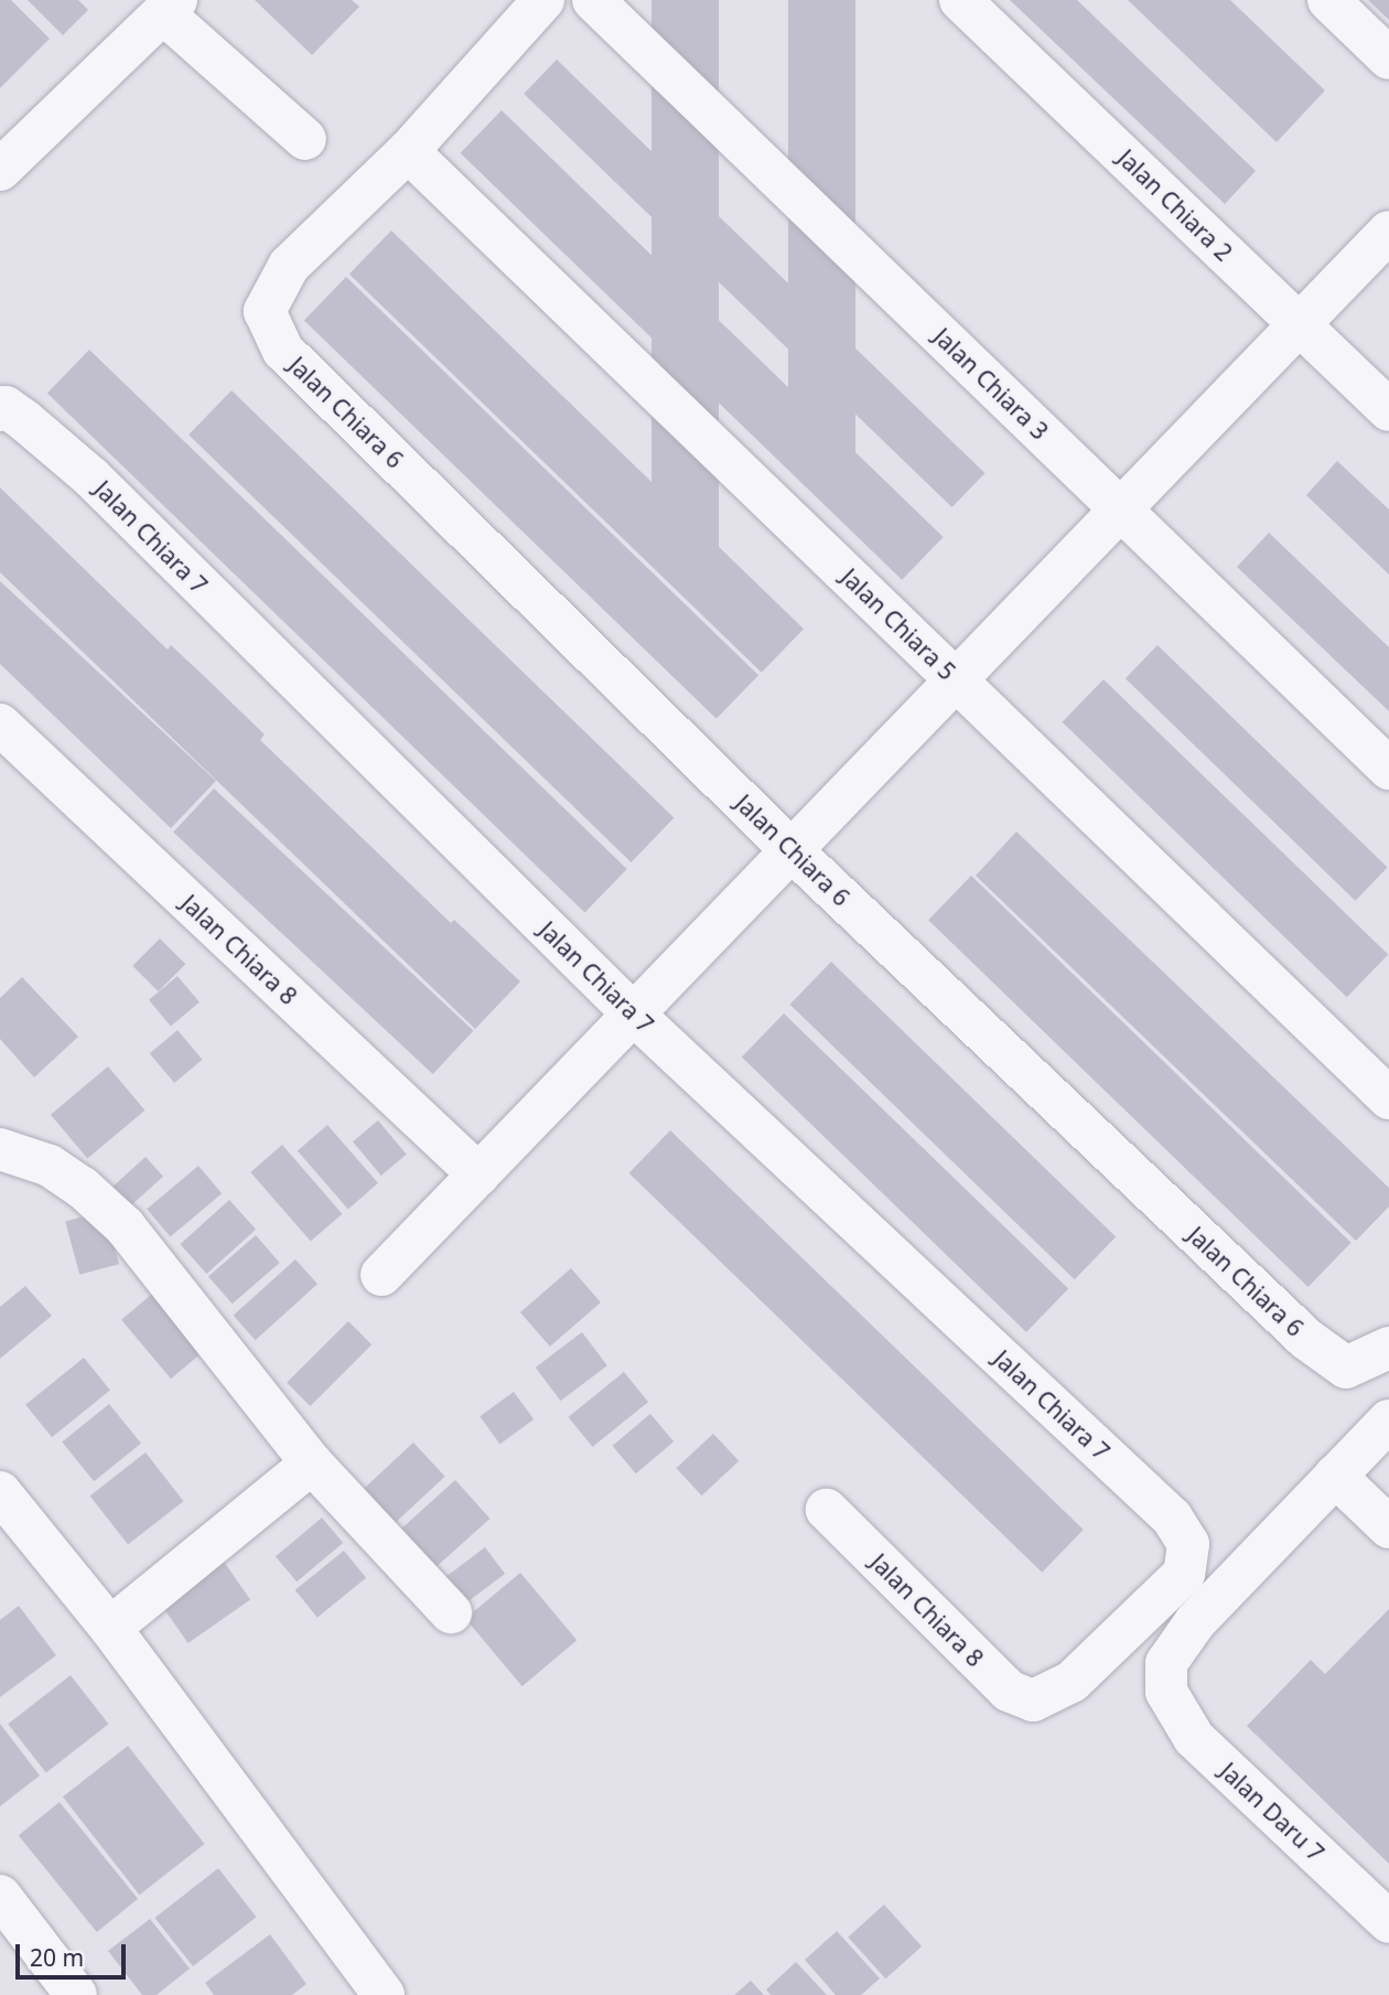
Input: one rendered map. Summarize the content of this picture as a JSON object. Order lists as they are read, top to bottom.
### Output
{
  "streets": {
    "street": [
      "Jalan Chiara 2",
      "Jalan Chiara 3",
      "Jalan Chiara 6",
      "Jalan Chiara 7",
      "Jalan Chiara 5",
      "Jalan Chiara 8",
      "Jalan Daru 7"
    ]
  },
  "crossings": [
    ["Jalan Chiara 6", "Jalan Chiara 5"],
    ["Jalan Chiara 7", "Jalan Chiara 8"]
  ],
  "scale_bar": "20 m"
}
